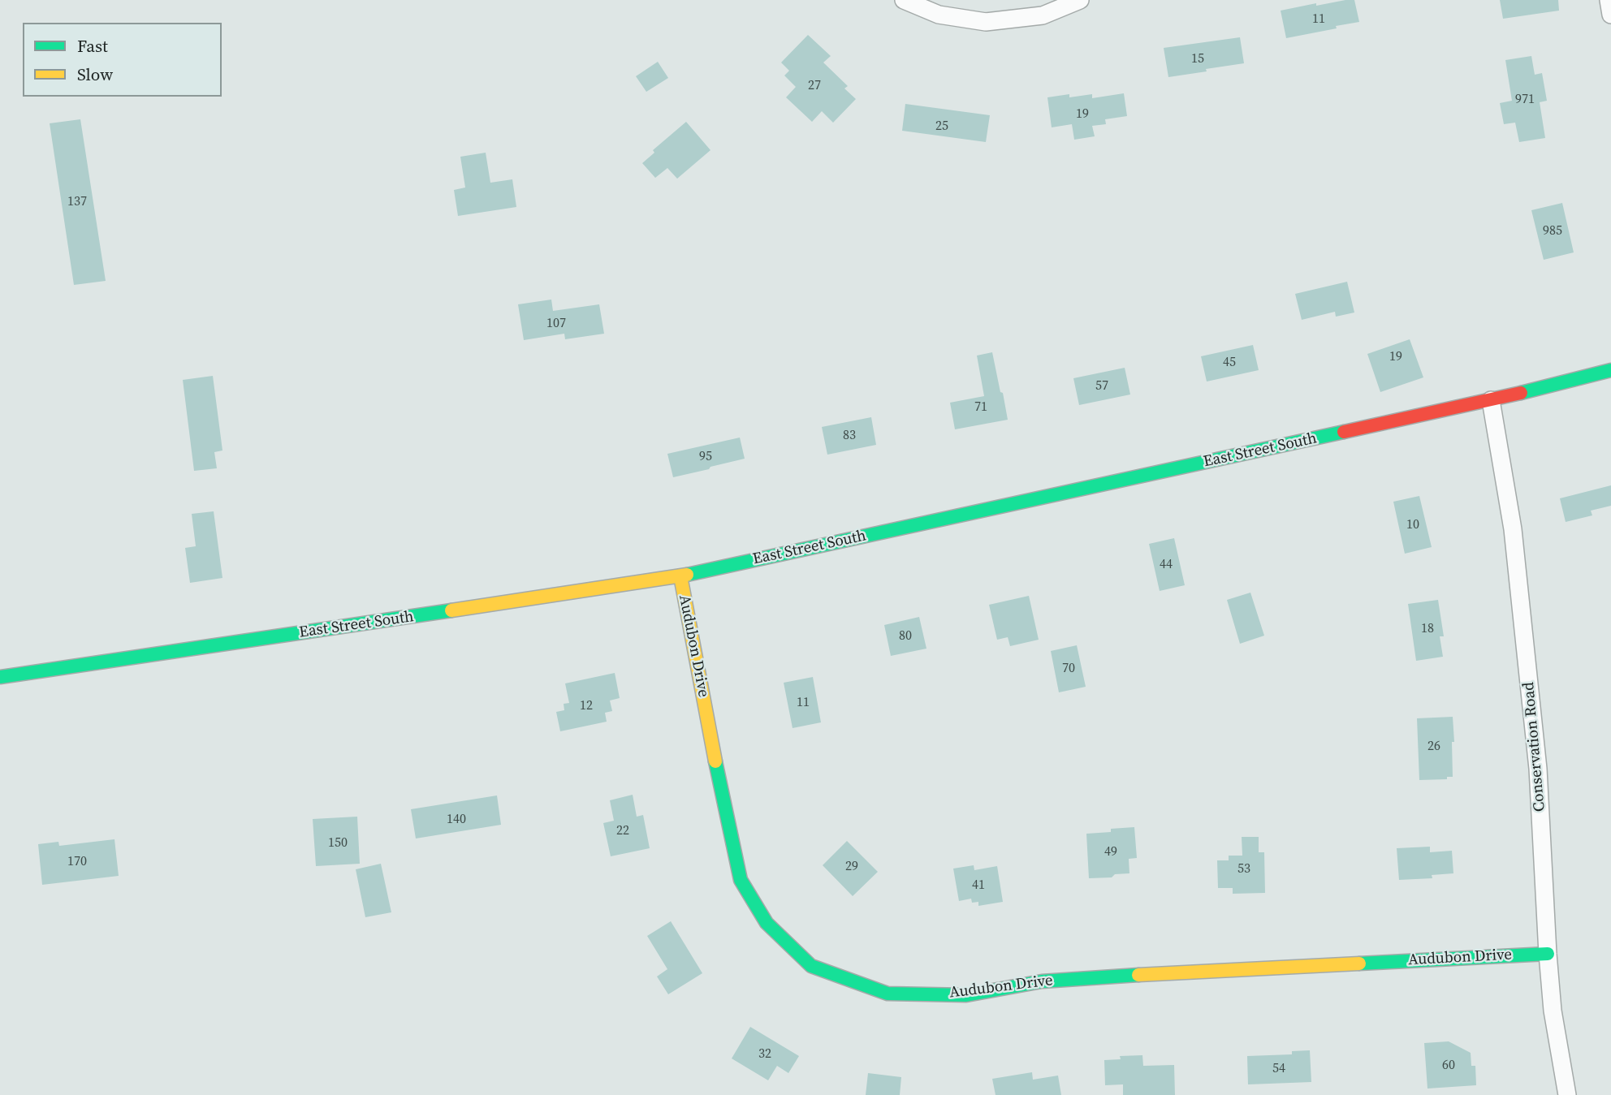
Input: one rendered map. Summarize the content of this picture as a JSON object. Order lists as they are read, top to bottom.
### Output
{
  "streets": {
    "main road": ["East Street South", "Audubon Drive"],
    "street": ["Conservation Road"]
  },
  "crossings": [
    ["East Street South", "Audubon Drive"],
    ["East Street South", "Conservation Road"],
    ["Audubon Drive", "Conservation Road"]
  ],
  "house_numbers": [
    "11",
    "15",
    "27",
    "971",
    "19",
    "25",
    "137",
    "985",
    "107",
    "19",
    "45",
    "57",
    "71",
    "83",
    "95",
    "10",
    "44",
    "18",
    "80",
    "70",
    "11",
    "12",
    "26",
    "140",
    "22",
    "150",
    "49",
    "170",
    "29",
    "53",
    "41",
    "32",
    "60",
    "54"
  ],
  "legend": ["Fast", "Slow"]
}
